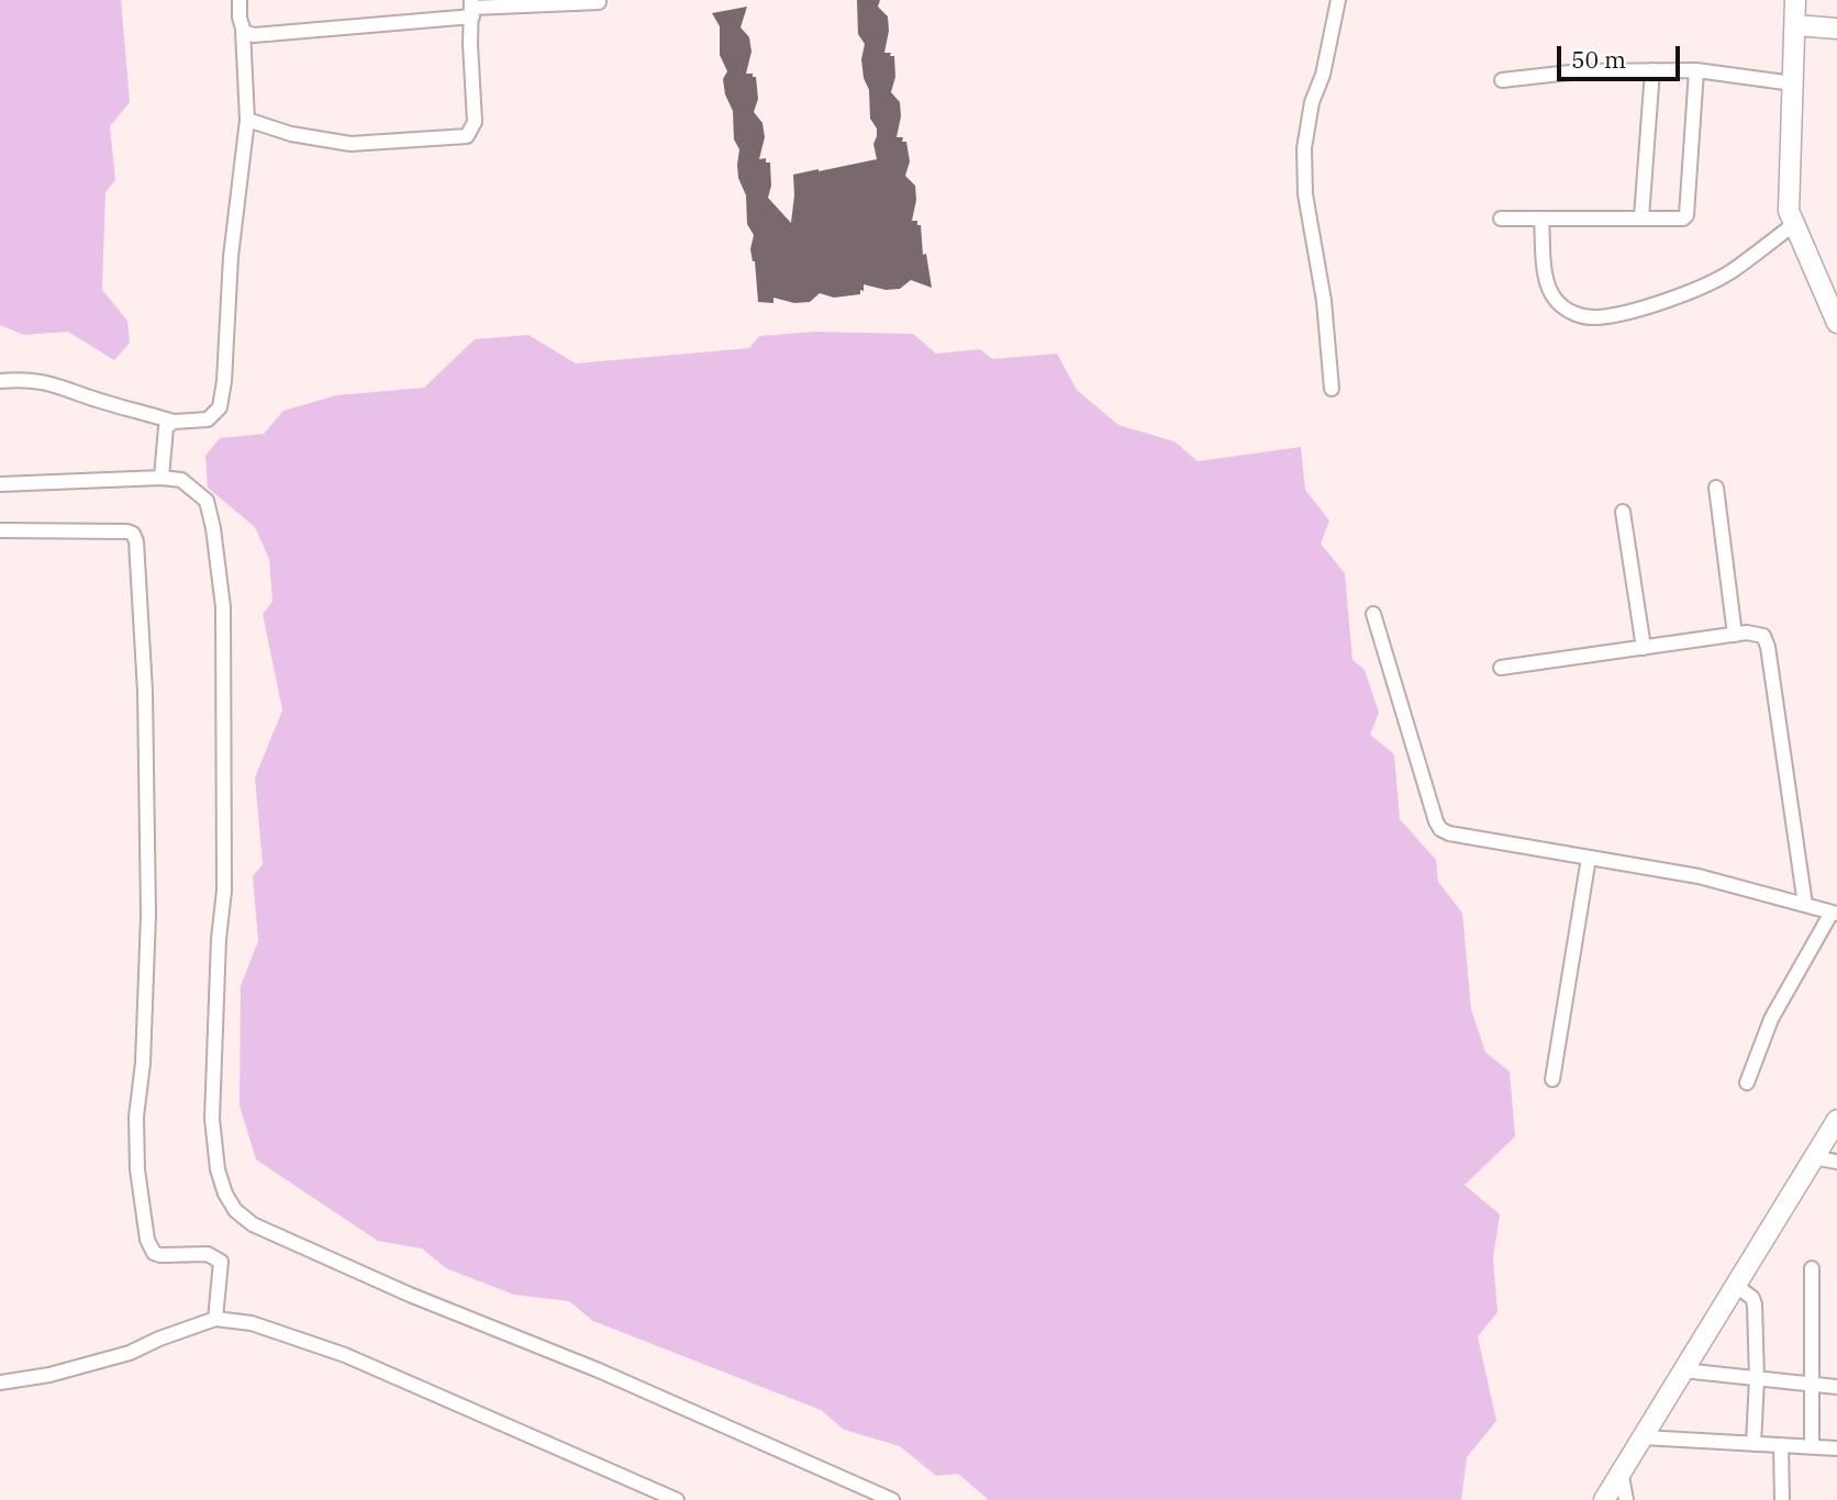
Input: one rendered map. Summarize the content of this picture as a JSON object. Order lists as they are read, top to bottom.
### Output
{
  "scale_bar": "50 m"
}
